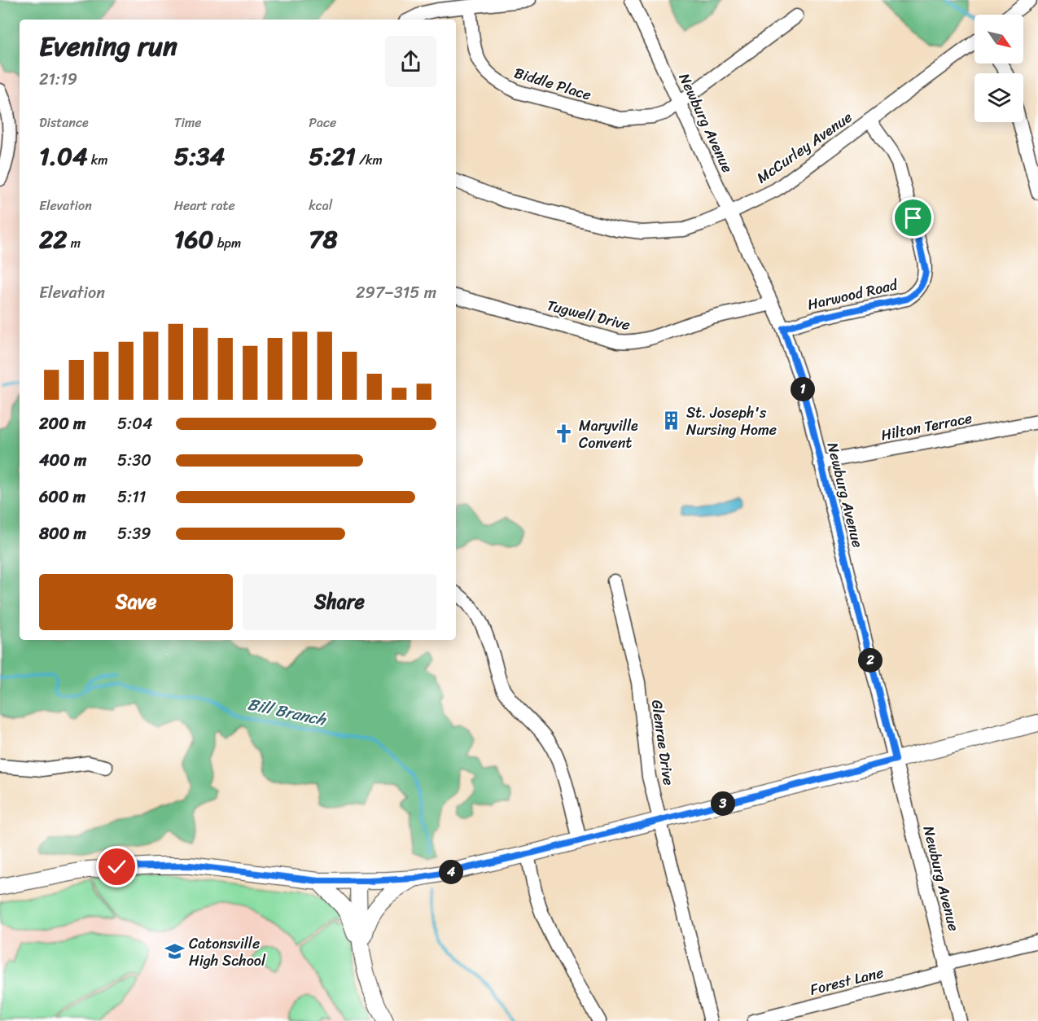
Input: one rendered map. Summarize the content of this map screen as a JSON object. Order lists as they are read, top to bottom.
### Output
{
  "streets": {
    "street": [
      "Biddle Place",
      "Newburg Avenue",
      "McCurley Avenue",
      "Harwood Road",
      "Tugwell Drive",
      "Hilton Terrace",
      "Glenrae Drive",
      "Forest Lane"
    ]
  },
  "crossings": [
    ["Biddle Place", "Newburg Avenue"],
    ["Newburg Avenue", "McCurley Avenue"],
    ["Newburg Avenue", "Harwood Road"],
    ["Newburg Avenue", "Tugwell Drive"],
    ["Newburg Avenue", "Hilton Terrace"],
    ["Newburg Avenue", "Forest Lane"],
    ["McCurley Avenue", "Harwood Road"]
  ],
  "water": ["Bill Branch"],
  "places": {
    "building": ["St. Joseph's Nursing Home"],
    "church": ["Maryville Convent"],
    "school or university": ["Catonsville High School"]
  },
  "north": "bottom right",
  "page": {
    "heading": ["Evening run", "21:19"],
    "stats": [
      ["Distance", "1.04 km"],
      ["Time", "5:34"],
      ["Pace", "5:21 /km"],
      ["Elevation", "22 m"],
      ["Heart rate", "160 bpm"],
      ["kcal", "78"]
    ],
    "chart": ["Elevation", "297–315 m"],
    "pins": [
      "1",
      "2",
      "3",
      "4"
    ],
    "list": [
      {
        "name": "200 m",
        "note": "5:04"
      },
      {
        "name": "400 m",
        "note": "5:30"
      },
      {
        "name": "600 m",
        "note": "5:11"
      },
      {
        "name": "800 m",
        "note": "5:39"
      }
    ],
    "buttons": ["Save", "Share"]
  }
}
